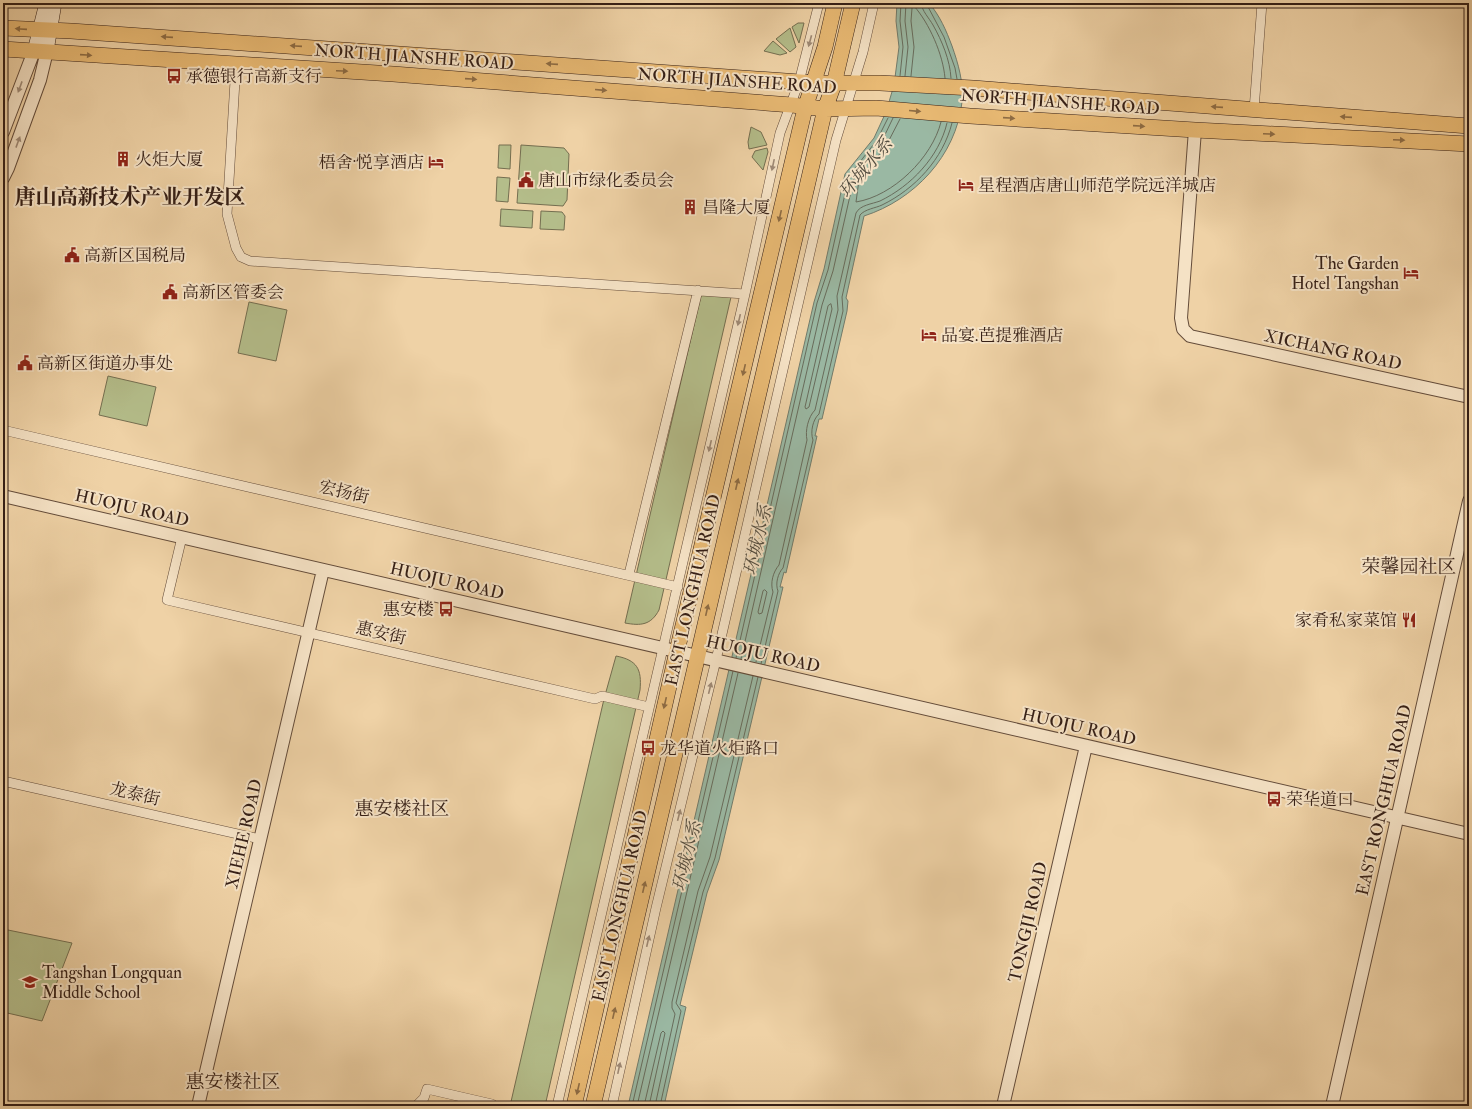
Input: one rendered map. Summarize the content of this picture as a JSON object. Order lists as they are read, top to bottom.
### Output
{
  "streets": {
    "main road": ["NORTH JIANSHE ROAD", "EAST LONGHUA ROAD"],
    "street": [
      "XICHANG ROAD",
      "宏扬街",
      "HUOJU ROAD",
      "惠安街",
      "龙泰街",
      "EAST RONGHUA ROAD",
      "XIEHE ROAD",
      "TONGJI ROAD"
    ]
  },
  "crossings": [
    ["NORTH JIANSHE ROAD", "XICHANG ROAD"],
    ["NORTH JIANSHE ROAD", "EAST LONGHUA ROAD"],
    ["HUOJU ROAD", "EAST LONGHUA ROAD"],
    ["HUOJU ROAD", "惠安街"],
    ["HUOJU ROAD", "EAST RONGHUA ROAD"],
    ["HUOJU ROAD", "XIEHE ROAD"],
    ["HUOJU ROAD", "TONGJI ROAD"],
    ["惠安街", "XIEHE ROAD"],
    ["龙泰街", "XIEHE ROAD"]
  ],
  "districts": [
    "唐山高新技术产业开发区",
    "荣馨园社区",
    "惠安楼社区",
    "惠安楼社区"
  ],
  "water": ["环城水系"],
  "places": {
    "bus stop": [
      "承德银行高新支行",
      "惠安楼",
      "龙华道火炬路口",
      "荣华道口"
    ],
    "building": ["火炬大厦", "昌隆大厦"],
    "hotel": [
      "梧舍·悦享酒店",
      "星程酒店唐山师范学院远洋城店",
      "The Garden Hotel Tangshan",
      "品宴.芭提雅酒店"
    ],
    "public building": [
      "唐山市绿化委员会",
      "高新区国税局",
      "高新区管委会",
      "高新区街道办事处"
    ],
    "restaurant": ["家肴私家菜馆"],
    "school or university": ["Tangshan Longquan Middle School"]
  }
}
